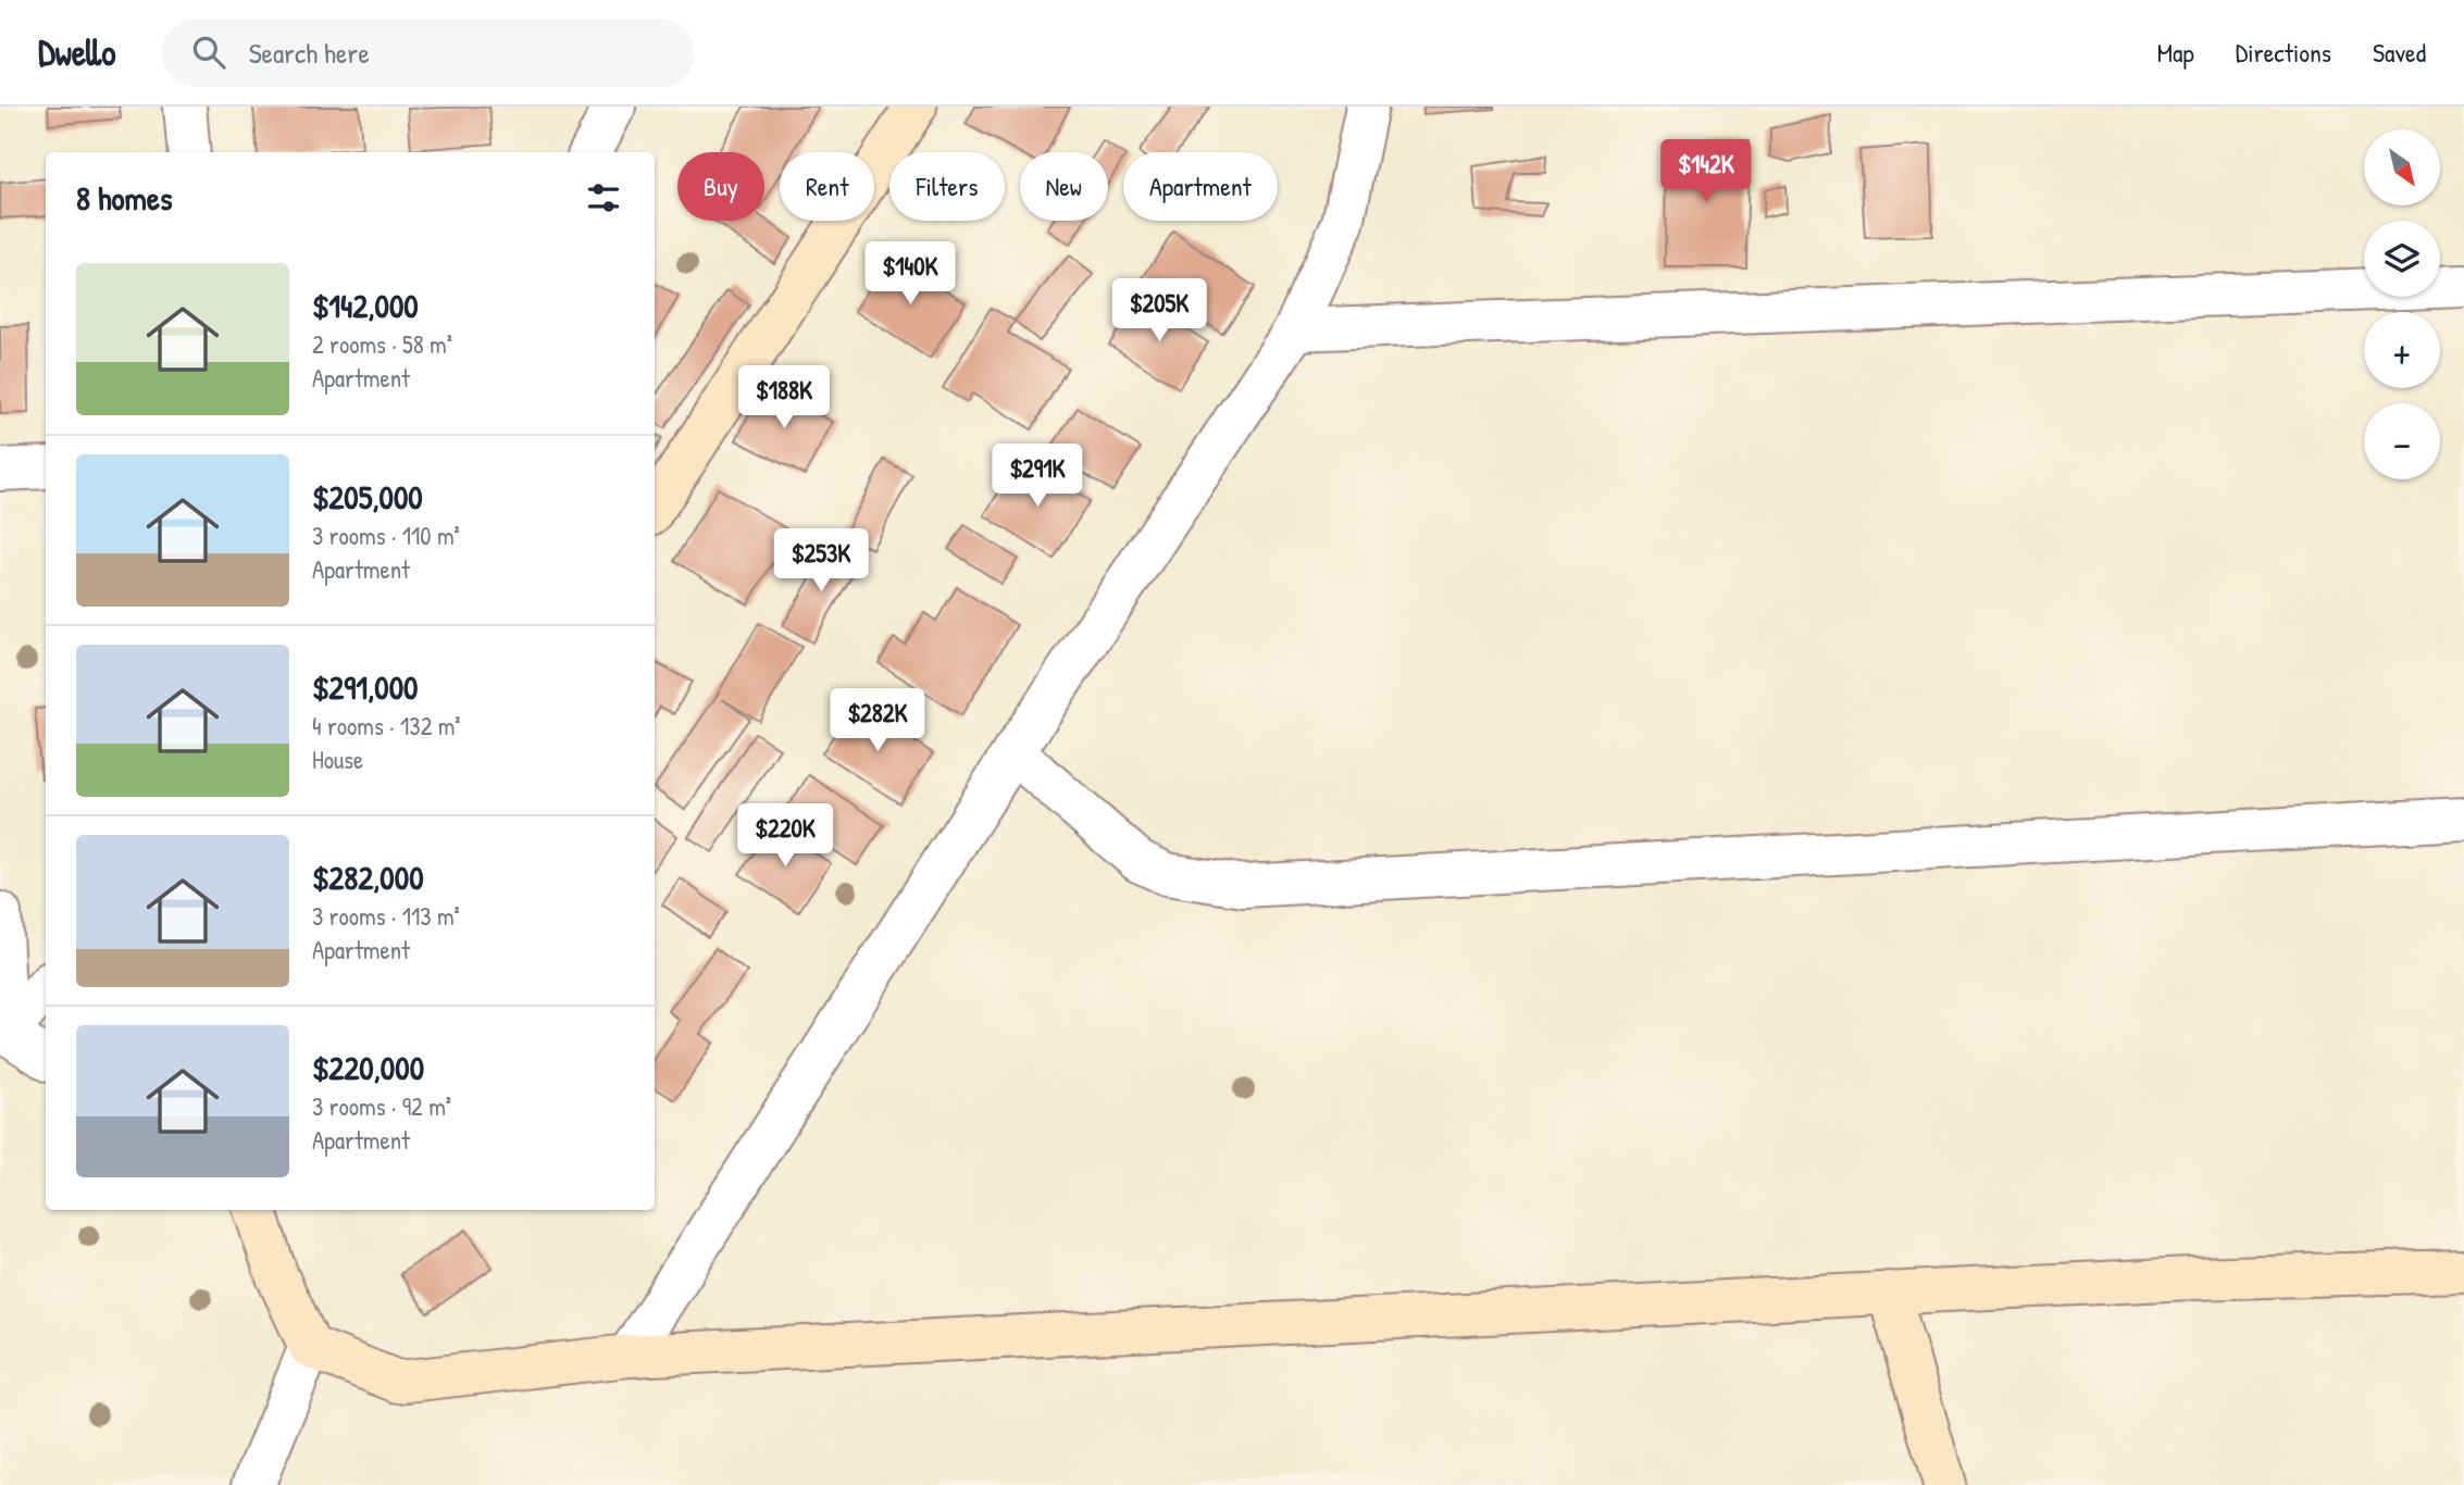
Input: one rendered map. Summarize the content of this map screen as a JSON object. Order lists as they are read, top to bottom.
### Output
{
  "north": "bottom right",
  "page": {
    "header": "Dwello",
    "search": "Search here",
    "nav": ["Map", "Directions", "Saved"],
    "map_buttons": ["+", "−"],
    "price": [
      "$142K",
      "$140K",
      "$205K",
      "$188K",
      "$291K",
      "$253K",
      "$282K",
      "$220K"
    ],
    "chip": [
      "Buy",
      "Rent",
      "Filters",
      "New",
      "Apartment"
    ],
    "heading": "8 homes",
    "list": [
      {
        "name": "$142,000",
        "note": "2 rooms · 58 m² · Apartment"
      },
      {
        "name": "$205,000",
        "note": "3 rooms · 110 m² · Apartment"
      },
      {
        "name": "$291,000",
        "note": "4 rooms · 132 m² · House"
      },
      {
        "name": "$282,000",
        "note": "3 rooms · 113 m² · Apartment"
      },
      {
        "name": "$220,000",
        "note": "3 rooms · 92 m² · Apartment"
      }
    ]
  }
}
